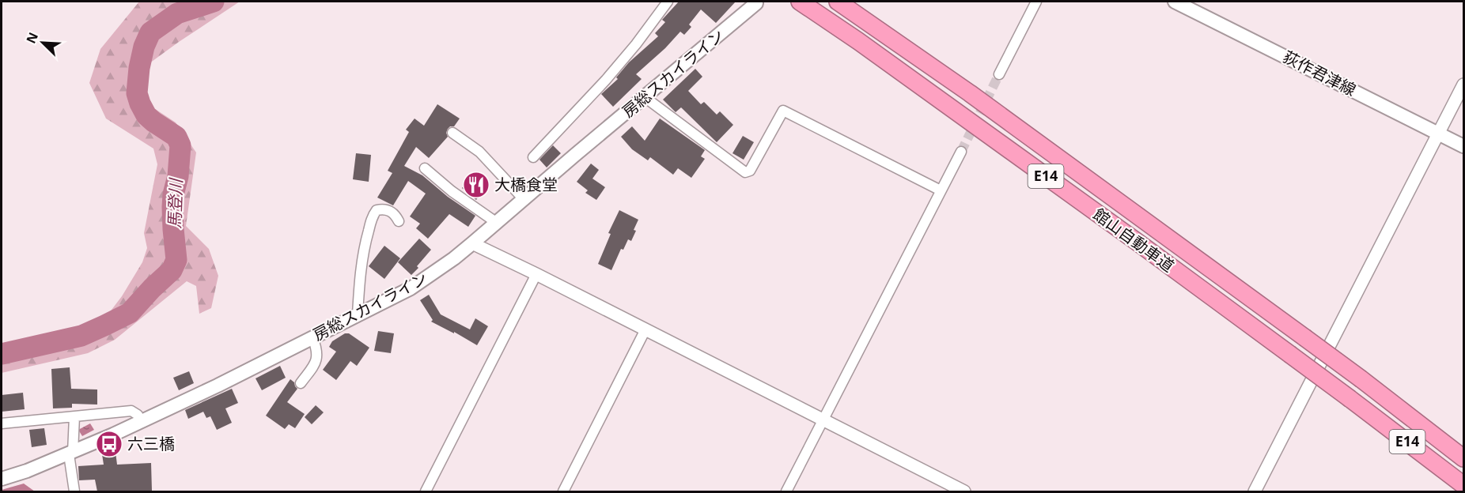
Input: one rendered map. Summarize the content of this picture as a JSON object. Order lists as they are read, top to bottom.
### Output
{
  "streets": {
    "highway": ["E14", "館山自動車道"],
    "main road": ["房総スカイライン", "荻作君津線"]
  },
  "water": ["馬登川"],
  "places": {
    "restaurant": ["大橋食堂"],
    "bus stop": ["六三橋"]
  },
  "north": "top left"
}
